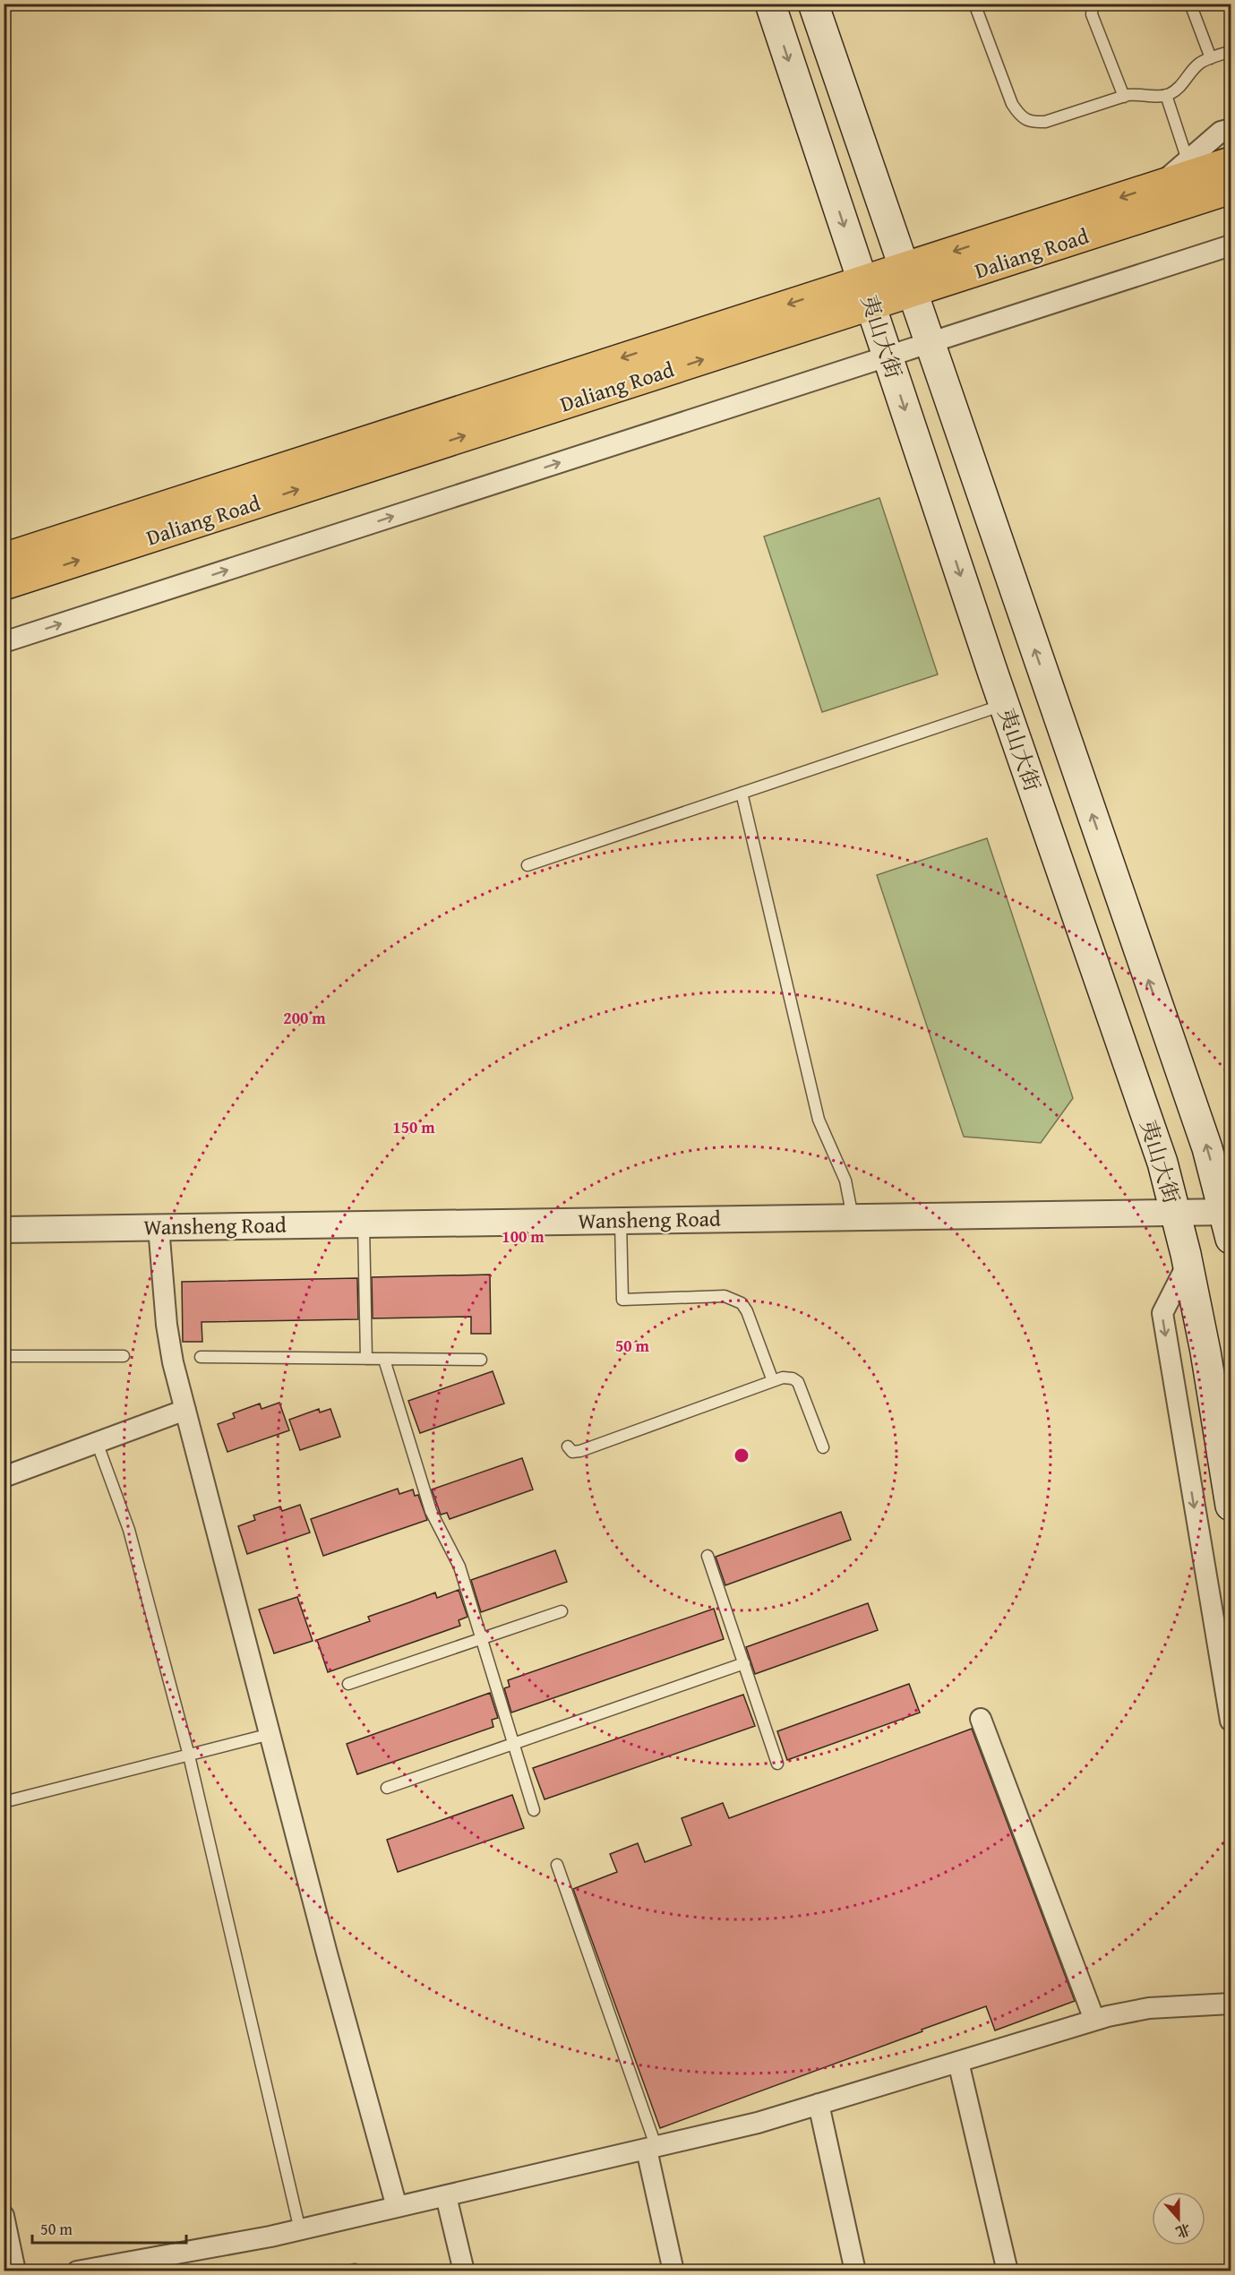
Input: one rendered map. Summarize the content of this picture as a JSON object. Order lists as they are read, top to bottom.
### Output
{
  "streets": {
    "main road": ["Daliang Road", "夷山大街"],
    "street": ["Wansheng Road"]
  },
  "crossings": [
    ["Daliang Road", "夷山大街"],
    ["夷山大街", "Wansheng Road"]
  ],
  "scale_bar": "50 m",
  "north": "bottom",
  "rings": [
    "200 m",
    "150 m",
    "100 m",
    "50 m"
  ]
}
